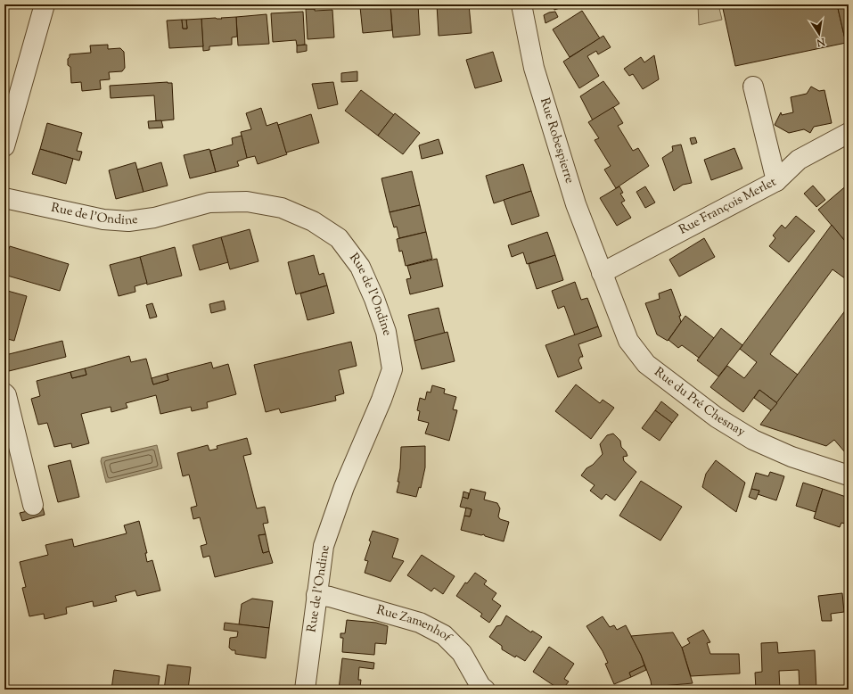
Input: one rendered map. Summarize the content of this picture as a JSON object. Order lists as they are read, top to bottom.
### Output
{
  "streets": {
    "street": [
      "Rue Robespierre",
      "Rue François Merlet",
      "Rue de l'Ondine",
      "Rue du Pré Chesnay",
      "Rue Zamenhof"
    ]
  },
  "crossings": [
    ["Rue Robespierre", "Rue François Merlet"],
    ["Rue Robespierre", "Rue du Pré Chesnay"],
    ["Rue François Merlet", "Rue du Pré Chesnay"],
    ["Rue de l'Ondine", "Rue Zamenhof"]
  ],
  "north": "bottom"
}
